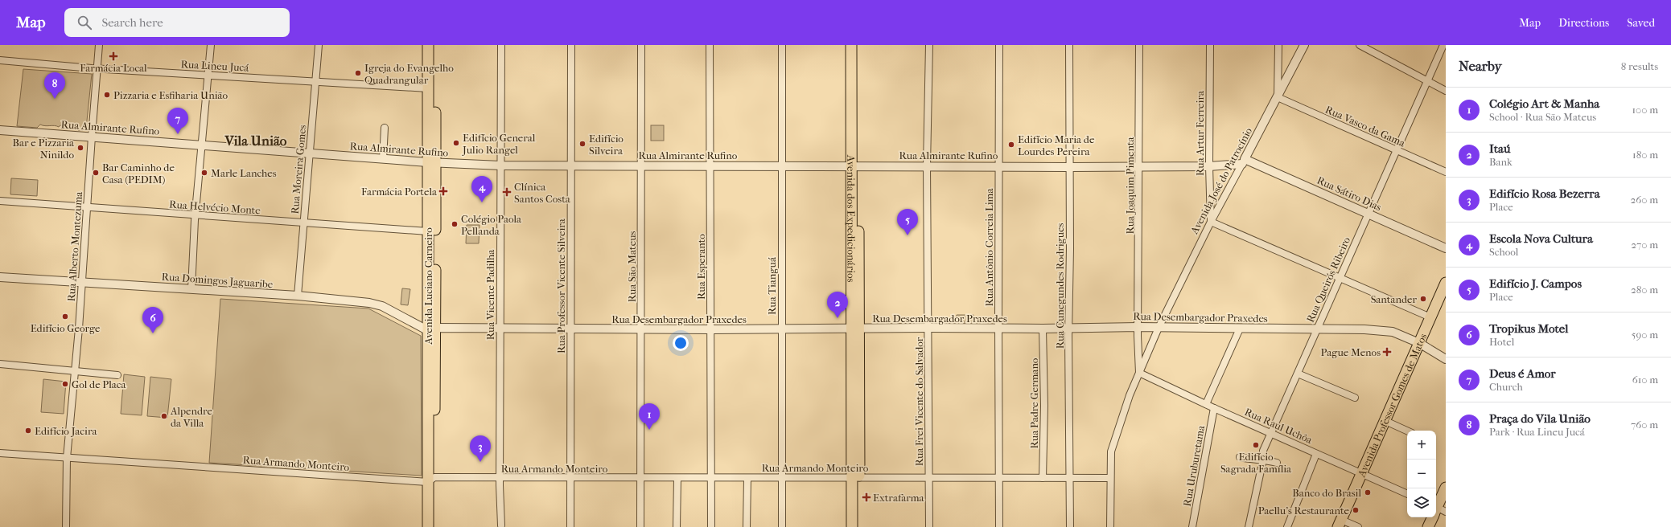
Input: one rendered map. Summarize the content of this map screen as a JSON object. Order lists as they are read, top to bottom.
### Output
{
  "streets": {
    "main road": ["Avenida dos Expedicionários", "Avenida Luciano Carneiro", "Avenida Professor Gomes de Matos"],
    "street": [
      "Rua Lineu Jucá",
      "Rua Vasco da Gama",
      "Rua Almirante Rufino",
      "Rua Artur Ferreira",
      "Rua Moreira Gomes",
      "Avenida José do Patrocínio",
      "Rua Joaquim Pimenta",
      "Rua Sátiro Dias",
      "Rua Helvécio Monte",
      "Rua Alberto Montezuma",
      "Rua Antônio Correia Lima",
      "Rua São Mateus",
      "Rua Esperanto",
      "Rua Queirós Ribeiro",
      "Rua Domingos Jaguaribe",
      "Rua Professor Vicente Silveira",
      "Rua Tianguá",
      "Rua Cunegundes Rodrigues",
      "Rua Vicente Padilha",
      "Rua Desembargador Praxedes",
      "Rua Frei Vicente do Salvador",
      "Rua Padre Germano",
      "Rua Raul Uchôa",
      "Rua Armando Monteiro",
      "Rua Uruburetama"
    ]
  },
  "crossings": [
    ["Rua Lineu Jucá", "Rua Moreira Gomes"],
    ["Rua Lineu Jucá", "Rua Alberto Montezuma"],
    ["Rua Lineu Jucá", "Avenida Luciano Carneiro"],
    ["Rua Vasco da Gama", "Avenida José do Patrocínio"],
    ["Rua Vasco da Gama", "Rua Queirós Ribeiro"],
    ["Rua Almirante Rufino", "Rua Artur Ferreira"],
    ["Rua Almirante Rufino", "Rua Moreira Gomes"],
    ["Rua Almirante Rufino", "Avenida José do Patrocínio"],
    ["Rua Almirante Rufino", "Rua Joaquim Pimenta"],
    ["Rua Almirante Rufino", "Rua Sátiro Dias"],
    ["Rua Almirante Rufino", "Avenida dos Expedicionários"],
    ["Rua Almirante Rufino", "Rua Alberto Montezuma"],
    ["Rua Almirante Rufino", "Rua Antônio Correia Lima"],
    ["Rua Almirante Rufino", "Rua São Mateus"],
    ["Rua Almirante Rufino", "Rua Esperanto"],
    ["Rua Almirante Rufino", "Avenida Luciano Carneiro"],
    ["Rua Almirante Rufino", "Rua Professor Vicente Silveira"],
    ["Rua Almirante Rufino", "Rua Tianguá"],
    ["Rua Almirante Rufino", "Rua Cunegundes Rodrigues"],
    ["Rua Almirante Rufino", "Rua Vicente Padilha"],
    ["Rua Almirante Rufino", "Rua Frei Vicente do Salvador"],
    ["Rua Artur Ferreira", "Avenida José do Patrocínio"],
    ["Rua Moreira Gomes", "Rua Helvécio Monte"],
    ["Rua Moreira Gomes", "Rua Domingos Jaguaribe"],
    ["Avenida José do Patrocínio", "Rua Joaquim Pimenta"],
    ["Avenida José do Patrocínio", "Rua Sátiro Dias"],
    ["Avenida José do Patrocínio", "Rua Desembargador Praxedes"],
    ["Avenida José do Patrocínio", "Rua Raul Uchôa"],
    ["Avenida José do Patrocínio", "Rua Armando Monteiro"],
    ["Rua Joaquim Pimenta", "Rua Desembargador Praxedes"],
    ["Rua Joaquim Pimenta", "Rua Raul Uchôa"],
    ["Rua Sátiro Dias", "Rua Queirós Ribeiro"],
    ["Rua Helvécio Monte", "Rua Alberto Montezuma"],
    ["Rua Helvécio Monte", "Avenida Luciano Carneiro"],
    ["Avenida dos Expedicionários", "Rua Desembargador Praxedes"],
    ["Avenida dos Expedicionários", "Rua Armando Monteiro"],
    ["Rua Alberto Montezuma", "Rua Domingos Jaguaribe"],
    ["Rua Alberto Montezuma", "Rua Armando Monteiro"],
    ["Rua Antônio Correia Lima", "Rua Desembargador Praxedes"],
    ["Rua Antônio Correia Lima", "Rua Armando Monteiro"],
    ["Rua São Mateus", "Rua Desembargador Praxedes"],
    ["Rua São Mateus", "Rua Armando Monteiro"],
    ["Rua Esperanto", "Rua Desembargador Praxedes"],
    ["Rua Esperanto", "Rua Armando Monteiro"],
    ["Rua Queirós Ribeiro", "Rua Desembargador Praxedes"],
    ["Rua Queirós Ribeiro", "Rua Raul Uchôa"],
    ["Rua Domingos Jaguaribe", "Avenida Luciano Carneiro"],
    ["Rua Domingos Jaguaribe", "Rua Desembargador Praxedes"],
    ["Avenida Luciano Carneiro", "Rua Desembargador Praxedes"],
    ["Avenida Luciano Carneiro", "Rua Armando Monteiro"],
    ["Rua Professor Vicente Silveira", "Rua Desembargador Praxedes"],
    ["Rua Professor Vicente Silveira", "Rua Armando Monteiro"],
    ["Rua Tianguá", "Rua Desembargador Praxedes"],
    ["Rua Tianguá", "Rua Armando Monteiro"],
    ["Rua Cunegundes Rodrigues", "Rua Desembargador Praxedes"],
    ["Rua Cunegundes Rodrigues", "Rua Armando Monteiro"],
    ["Rua Vicente Padilha", "Rua Desembargador Praxedes"],
    ["Rua Vicente Padilha", "Rua Armando Monteiro"],
    ["Rua Desembargador Praxedes", "Rua Frei Vicente do Salvador"],
    ["Rua Desembargador Praxedes", "Rua Padre Germano"],
    ["Rua Desembargador Praxedes", "Avenida Professor Gomes de Matos"],
    ["Rua Frei Vicente do Salvador", "Rua Armando Monteiro"],
    ["Rua Padre Germano", "Rua Armando Monteiro"],
    ["Avenida Professor Gomes de Matos", "Rua Raul Uchôa"],
    ["Rua Raul Uchôa", "Rua Uruburetama"]
  ],
  "districts": ["Vila União"],
  "places": {
    "health": [
      "Farmácia Local",
      "Farmácia Portela",
      "Clínica Santos Costa",
      "Pague Menos",
      "Extrafarma"
    ],
    "other": [
      "Igreja do Evangelho Quadrangular",
      "Pizzaria e Esfiharia União",
      "Edifício General Julio Rangel",
      "Edifício Silveira",
      "Edifício Maria de Lourdes Pereira",
      "Bar e Pizzaria Ninildo",
      "Bar Caminho de Casa (PEDIM)",
      "Marle Lanches",
      "Colégio Paola Pellanda",
      "Santander",
      "Edifício George",
      "Gol de Placa",
      "Alpendre da Villa",
      "Edifício Jacira",
      "Edifício Sagrada Família",
      "Banco do Brasil",
      "Paellu's Restaurante"
    ]
  },
  "page": {
    "header": "Map",
    "search": "Search here",
    "nav": ["Map", "Directions", "Saved"],
    "heading": ["Nearby", "8 results"],
    "pins": [
      "8",
      "7",
      "4",
      "5",
      "2",
      "6",
      "1",
      "3"
    ],
    "list": [
      {
        "mark": "1",
        "name": "Colégio Art & Manha",
        "note": "School · Rua São Mateus",
        "value": "100 m"
      },
      {
        "mark": "2",
        "name": "Itaú",
        "note": "Bank",
        "value": "180 m"
      },
      {
        "mark": "3",
        "name": "Edifício Rosa Bezerra",
        "note": "Place",
        "value": "260 m"
      },
      {
        "mark": "4",
        "name": "Escola Nova Cultura",
        "note": "School",
        "value": "270 m"
      },
      {
        "mark": "5",
        "name": "Edifício J. Campos",
        "note": "Place",
        "value": "280 m"
      },
      {
        "mark": "6",
        "name": "Tropikus Motel",
        "note": "Hotel",
        "value": "590 m"
      },
      {
        "mark": "7",
        "name": "Deus é Amor",
        "note": "Church",
        "value": "610 m"
      },
      {
        "mark": "8",
        "name": "Praça do Vila União",
        "note": "Park · Rua Lineu Jucá",
        "value": "760 m"
      }
    ],
    "map_buttons": ["+", "−"]
  }
}
